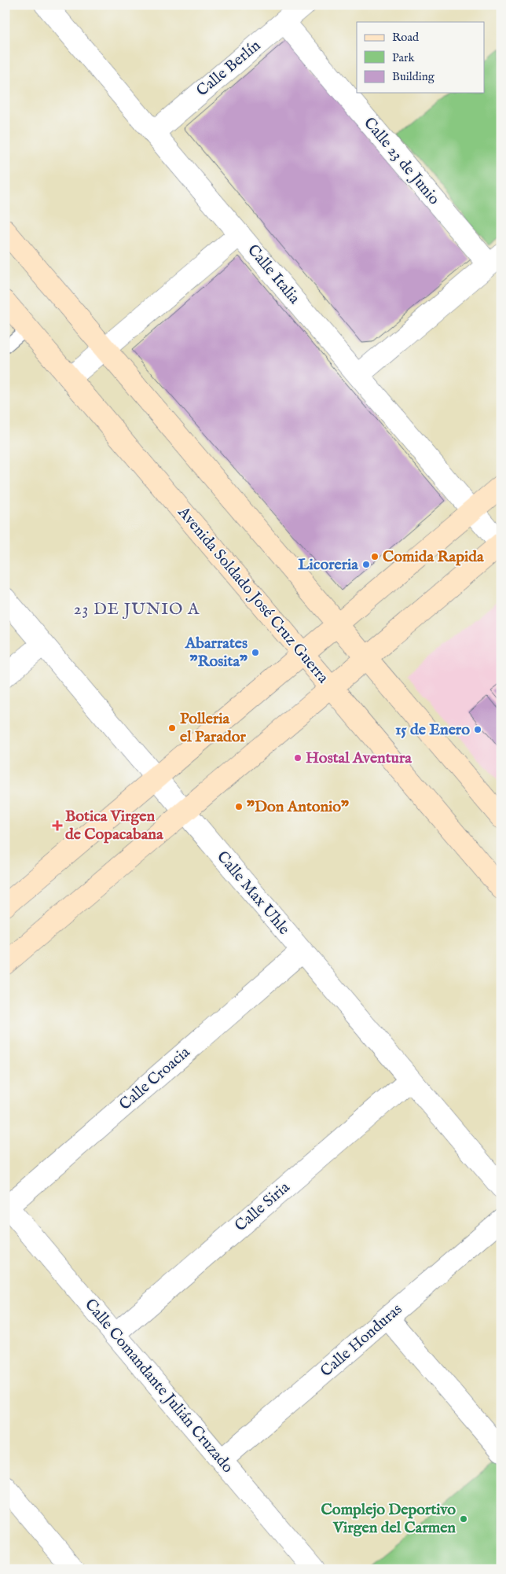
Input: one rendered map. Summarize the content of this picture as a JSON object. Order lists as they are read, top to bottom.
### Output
{
  "streets": {
    "street": [
      "Calle Berlín",
      "Calle 23 de Junio",
      "Calle Italia",
      "Avenida Soldado José Cruz Guerra",
      "Calle Max Uhle",
      "Calle Croacia",
      "Calle Siria",
      "Calle Honduras",
      "Calle Comandante Julián Cruzado"
    ]
  },
  "crossings": [
    ["Calle Berlín", "Calle 23 de Junio"],
    ["Calle Berlín", "Calle Italia"],
    ["Calle Max Uhle", "Calle Croacia"],
    ["Calle Max Uhle", "Calle Siria"],
    ["Calle Croacia", "Calle Comandante Julián Cruzado"],
    ["Calle Siria", "Calle Comandante Julián Cruzado"],
    ["Calle Honduras", "Calle Comandante Julián Cruzado"]
  ],
  "districts": ["23 DE JUNIO A"],
  "places": {
    "other": [
      "Comida Rapida",
      "Licoreria",
      "Abarrates \"Rosita\"",
      "Polleria el Parador",
      "15 de Enero",
      "Hostal Aventura",
      "\"Don Antonio\"",
      "Complejo Deportivo Virgen del Carmen"
    ],
    "health": ["Botica Virgen de Copacabana"]
  },
  "legend": ["Road", "Park", "Building"]
}
